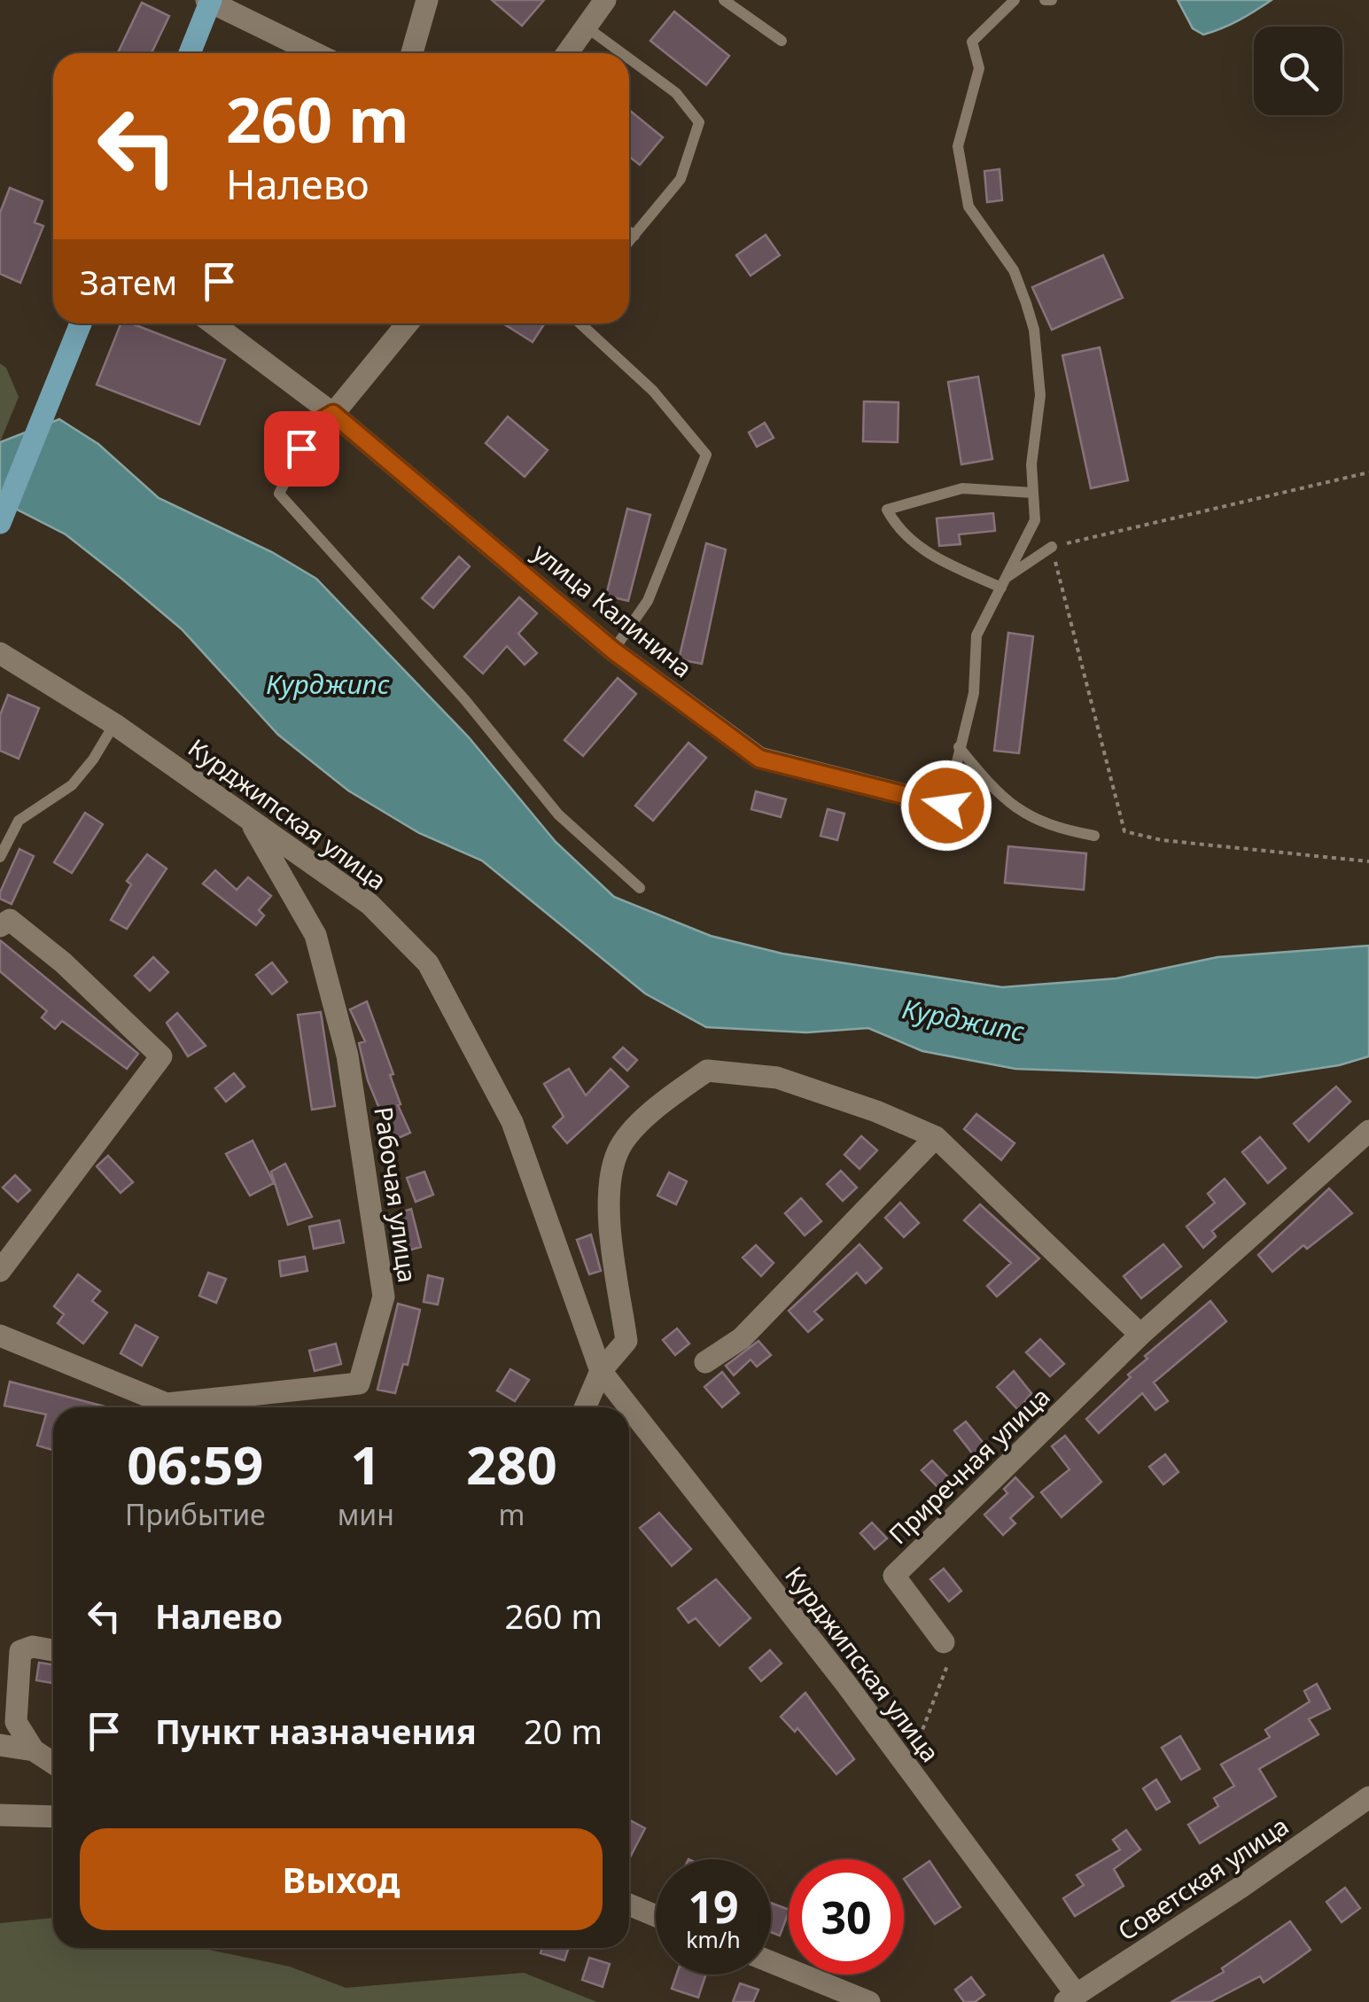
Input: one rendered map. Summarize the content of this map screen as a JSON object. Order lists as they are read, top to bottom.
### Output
{
  "streets": {
    "street": [
      "улица Калинина",
      "Курджипская улица",
      "Рабочая улица",
      "Приречная улица",
      "Советская улица"
    ]
  },
  "crossings": [
    ["Курджипская улица", "Рабочая улица"],
    ["Курджипская улица", "Советская улица"]
  ],
  "water": ["Курджипс"],
  "page": {
    "turn": ["260 m", "Налево"],
    "then": "Затем",
    "eta": [
      "06:59",
      "Прибытие",
      "1",
      "мин",
      "280",
      "m"
    ],
    "list": [
      {
        "name": "Налево",
        "value": "260 m"
      },
      {
        "name": "Пункт назначения",
        "value": "20 m"
      }
    ],
    "buttons": "Выход",
    "speed": "19 km/h",
    "limit": "30"
  }
}
